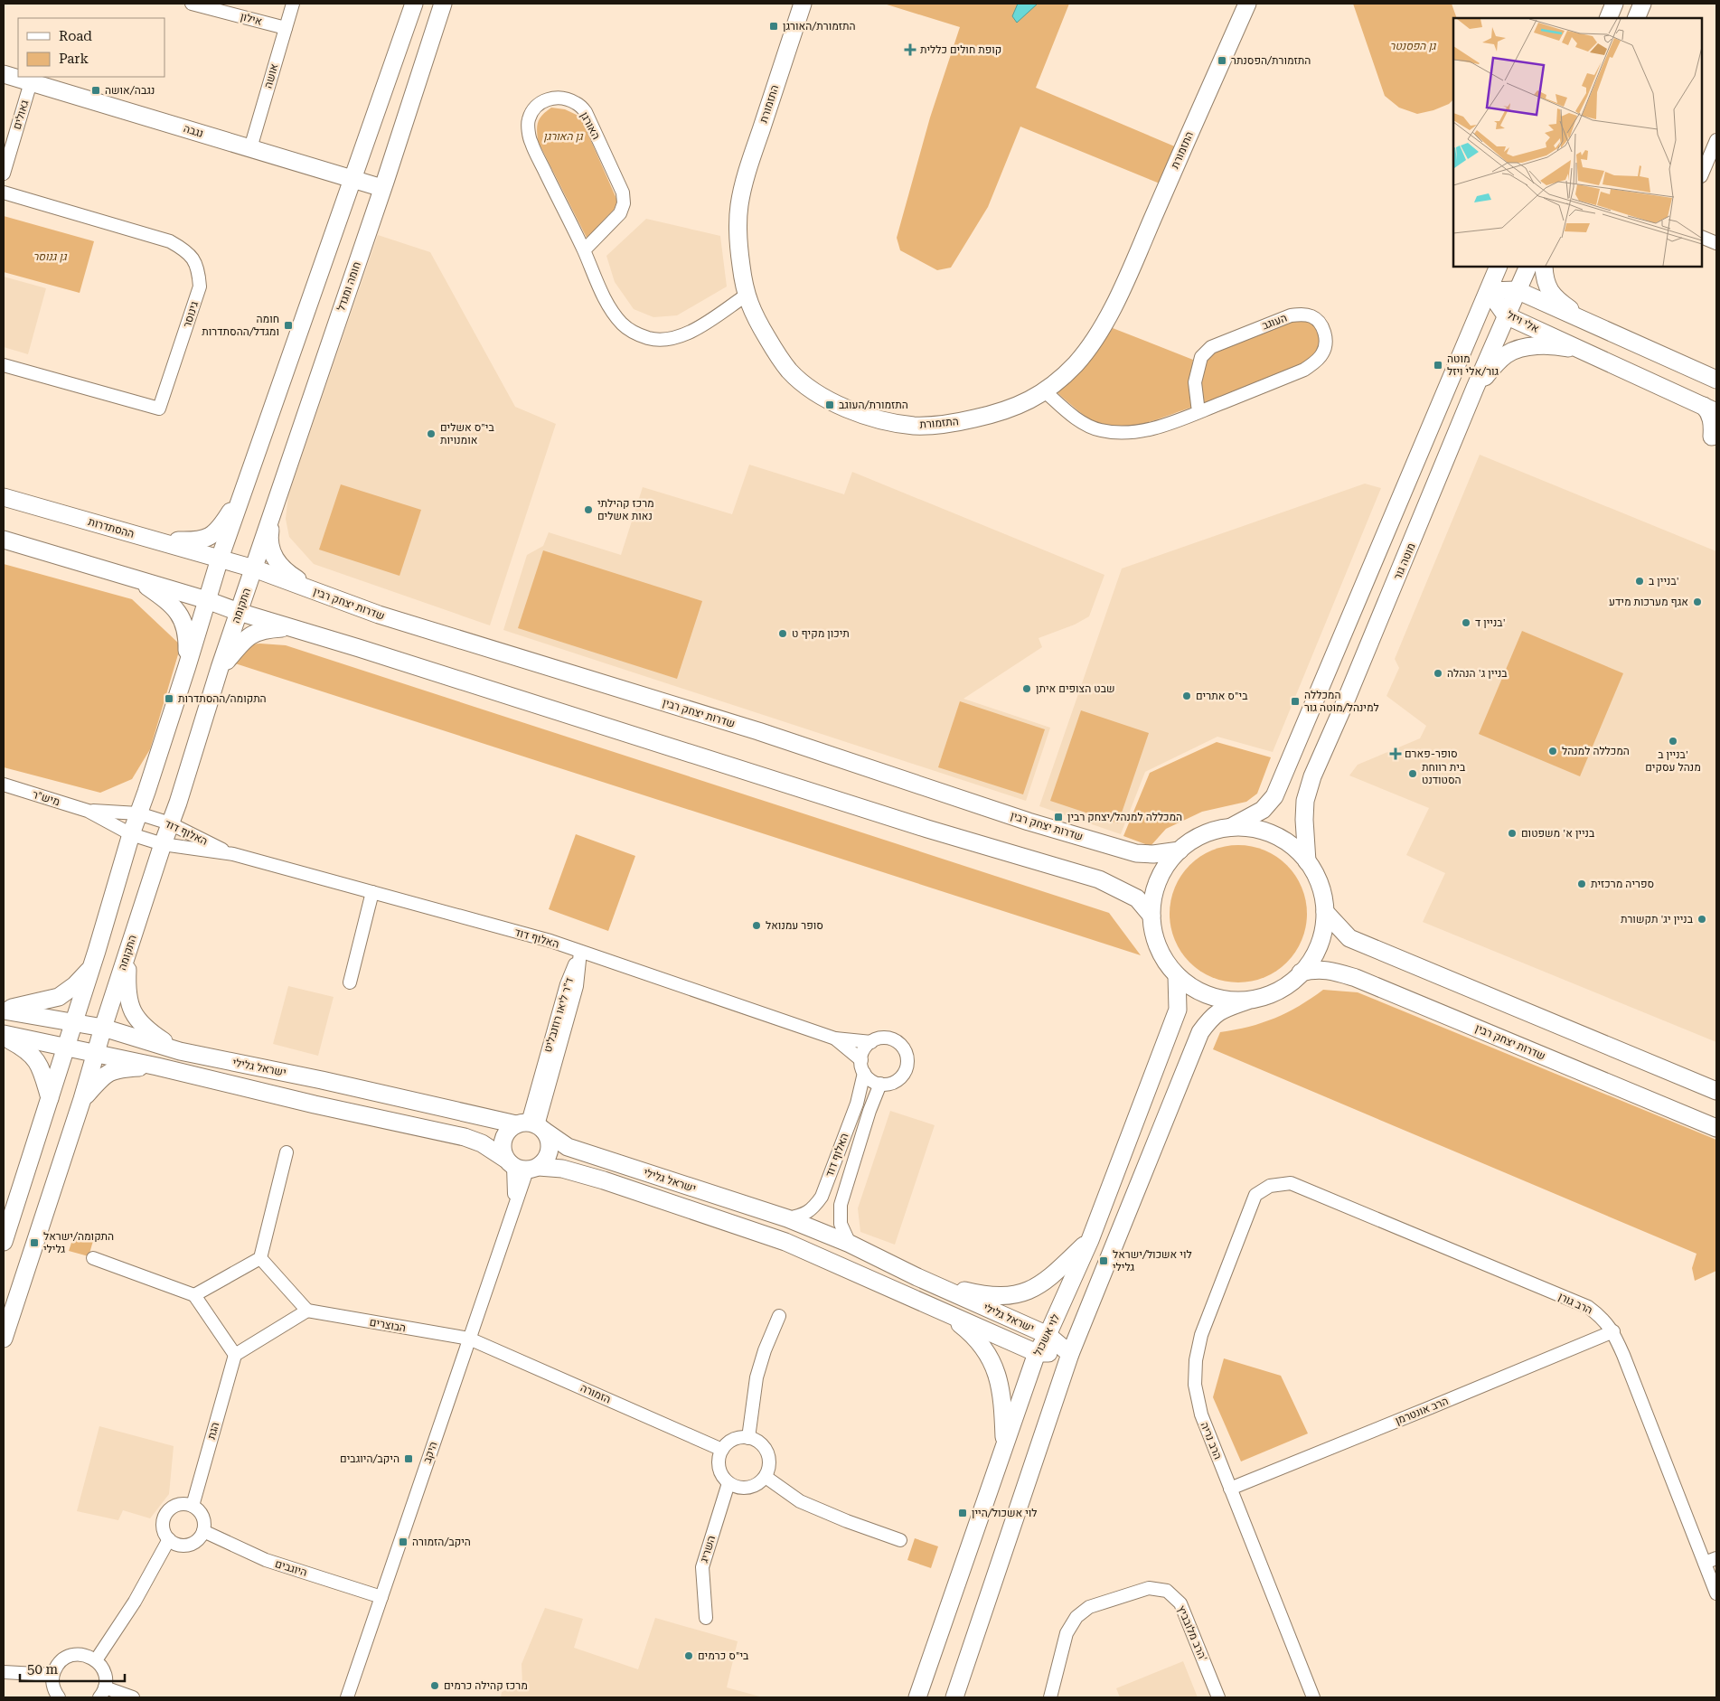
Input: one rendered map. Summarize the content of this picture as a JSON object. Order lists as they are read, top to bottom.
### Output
{
  "streets": {
    "main road": [
      "התזמורת",
      "נגבה",
      "חומה ומגדל",
      "אלי ויזל",
      "ההסתדרות",
      "מוטה גור",
      "שדרות יצחק רבין",
      "התקומה",
      "ישראל גלילי",
      "לוי אשכול"
    ],
    "street": [
      "אילון",
      "אושה",
      "גאולים",
      "האורגן",
      "גינוסר",
      "העוגב",
      "מיש\"ר",
      "האלוף דוד",
      "ד\"ר ליאו רוזנבליט",
      "הרב גורן",
      "הבוצרים",
      "הזמורה",
      "הרב אונטרמן",
      "הגת",
      "הרב נריה",
      "היקב",
      "השריג",
      "היוגבים",
      "הרב מלובביץ'"
    ]
  },
  "crossings": [
    ["אילון", "אושה"],
    ["אושה", "נגבה"],
    ["התזמורת", "האורגן"],
    ["התזמורת", "העוגב"],
    ["גאולים", "נגבה"],
    ["נגבה", "חומה ומגדל"],
    ["חומה ומגדל", "שדרות יצחק רבין"],
    ["חומה ומגדל", "התקומה"],
    ["אלי ויזל", "מוטה גור"],
    ["ההסתדרות", "שדרות יצחק רבין"],
    ["שדרות יצחק רבין", "התקומה"],
    ["התקומה", "מיש\"ר"],
    ["התקומה", "האלוף דוד"],
    ["התקומה", "ישראל גלילי"],
    ["מיש\"ר", "האלוף דוד"],
    ["האלוף דוד", "ד\"ר ליאו רוזנבליט"],
    ["האלוף דוד", "ישראל גלילי"],
    ["ד\"ר ליאו רוזנבליט", "ישראל גלילי"],
    ["ד\"ר ליאו רוזנבליט", "היקב"],
    ["ישראל גלילי", "לוי אשכול"],
    ["ישראל גלילי", "היקב"],
    ["הרב גורן", "הרב אונטרמן"],
    ["הרב גורן", "הרב נריה"],
    ["הבוצרים", "הזמורה"],
    ["הבוצרים", "היקב"],
    ["הזמורה", "היקב"],
    ["הזמורה", "השריג"],
    ["הרב אונטרמן", "הרב נריה"],
    ["הגת", "היוגבים"],
    ["היקב", "היוגבים"]
  ],
  "parks": ["גן הפסנטר", "גן האורגן", "גן גנוסר"],
  "places": {
    "transit": [
      "התזמורת/האורגן",
      "התזמורת/הפסנתר",
      "נגבה/אושה",
      "חומה ומגדל/ההסתדרות",
      "מוטה גור/אלי ויזל",
      "התזמורת/העוגב",
      "התקומה/ההסתדרות",
      "המכללה למינהל/מוטה גור",
      "המכללה למנהל/יצחק רבין",
      "התקומה/ישראל גלילי",
      "לוי אשכול/ישראל גלילי",
      "היקב/היוגבים",
      "לוי אשכול/היין",
      "היקב/הזמורה"
    ],
    "health": ["קופת חולים כללית", "סופר-פארם"],
    "other": [
      "בי\"ס אשלים אומנויות",
      "מרכז קהילתי נאות אשלים",
      "בניין ב'",
      "אגף מערכות מידע",
      "בניין ד'",
      "תיכון מקיף ט",
      "בניין ג' הנהלה",
      "שבט הצופים איתן",
      "בי\"ס אתרים",
      "בניין ב' מנהל עסקים",
      "המכללה למנהל",
      "בית רווחת הסטודנט",
      "בניין א' משפטום",
      "ספריה מרכזית",
      "בניין יג' תקשורת",
      "סופר עמנואל",
      "בי\"ס כרמים",
      "מרכז קהילה כרמים"
    ]
  },
  "legend": ["Road", "Park"],
  "scale_bar": "50 m"
}
